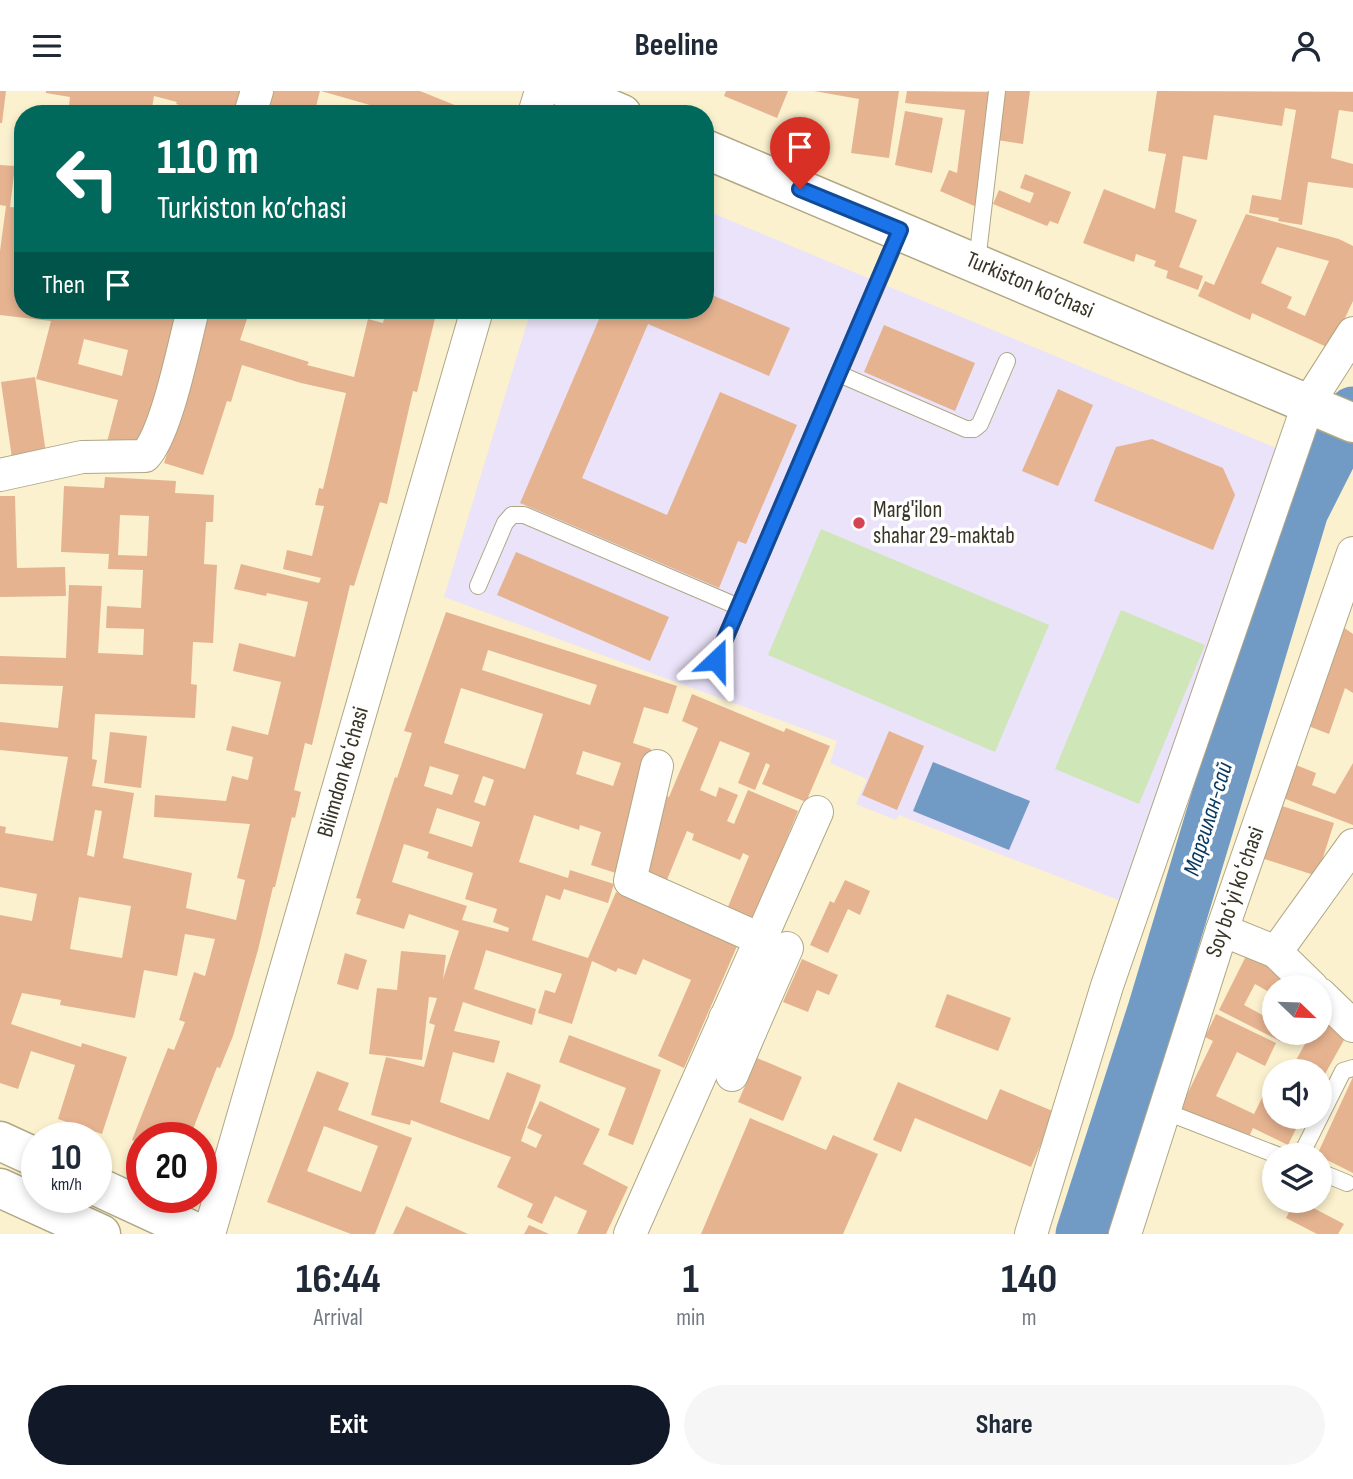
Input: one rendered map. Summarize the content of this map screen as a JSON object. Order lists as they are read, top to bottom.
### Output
{
  "streets": {
    "main road": ["Turkiston ko’chasi"],
    "street": ["Bilimdon koʻchasi", "Soy boʻyi koʻchasi"]
  },
  "water": ["Маргилан-сай"],
  "places": ["Marg'ilon shahar 29-maktab"],
  "north": "bottom right",
  "page": {
    "header": "Beeline",
    "turn": ["110 m", "Turkiston ko’chasi"],
    "then": "Then",
    "speed": "10 km/h",
    "limit": "20",
    "eta": [
      "16:44",
      "Arrival",
      "1",
      "min",
      "140",
      "m"
    ],
    "buttons": ["Exit", "Share"]
  }
}
